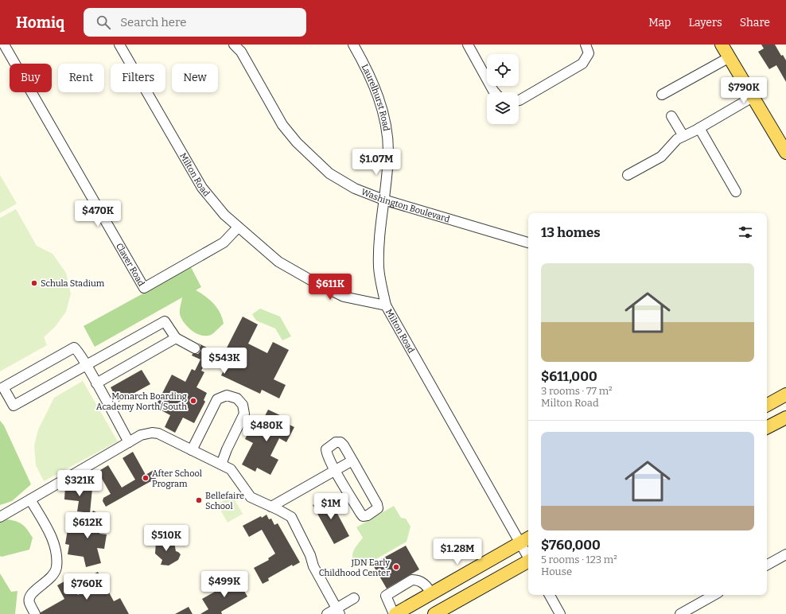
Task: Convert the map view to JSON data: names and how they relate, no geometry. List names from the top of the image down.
{
  "streets": {
    "street": [
      "Laurelhurst Road",
      "Milton Road",
      "Washington Boulevard",
      "Claver Road"
    ]
  },
  "crossings": [
    ["Laurelhurst Road", "Milton Road"],
    ["Laurelhurst Road", "Washington Boulevard"],
    ["Milton Road", "Claver Road"]
  ],
  "places": [
    "Schula Stadium",
    "Monarch Boarding Academy North/South",
    "After School Program",
    "Bellefaire School",
    "JDN Early Childhood Center"
  ],
  "page": {
    "header": "Homiq",
    "search": "Search here",
    "nav": ["Map", "Layers", "Share"],
    "chip": [
      "Buy",
      "Rent",
      "Filters",
      "New"
    ],
    "price": [
      "$790K",
      "$1.07M",
      "$470K",
      "$611K",
      "$543K",
      "$480K",
      "$321K",
      "$1M",
      "$612K",
      "$510K",
      "$1.28M",
      "$499K",
      "$760K"
    ],
    "heading": "13 homes",
    "list": [
      {
        "name": "$611,000",
        "note": "3 rooms · 77 m² · Milton Road"
      },
      {
        "name": "$760,000",
        "note": "5 rooms · 123 m² · House"
      }
    ]
  }
}
